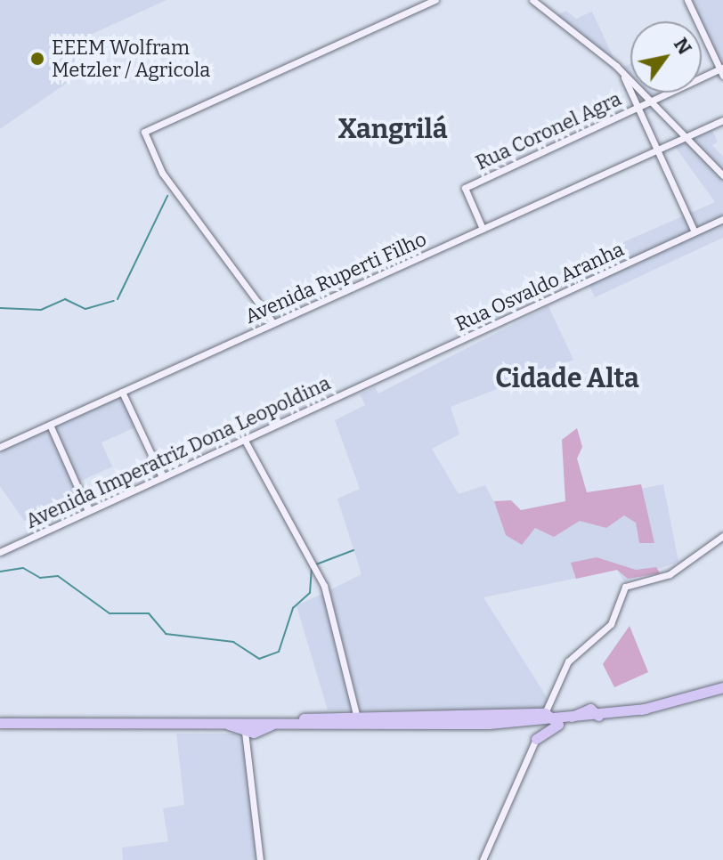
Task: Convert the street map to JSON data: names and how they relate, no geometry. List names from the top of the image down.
{
  "streets": {
    "main road": [
      "Rua Coronel Agra",
      "Avenida Ruperti Filho",
      "Rua Osvaldo Aranha",
      "Avenida Imperatriz Dona Leopoldina"
    ]
  },
  "crossings": [
    ["Rua Coronel Agra", "Avenida Ruperti Filho"],
    ["Rua Osvaldo Aranha", "Avenida Imperatriz Dona Leopoldina"]
  ],
  "districts": ["Xangrilá", "Cidade Alta"],
  "places": ["EEEM Wolfram Metzler / Agricola"],
  "north": "top right"
}
